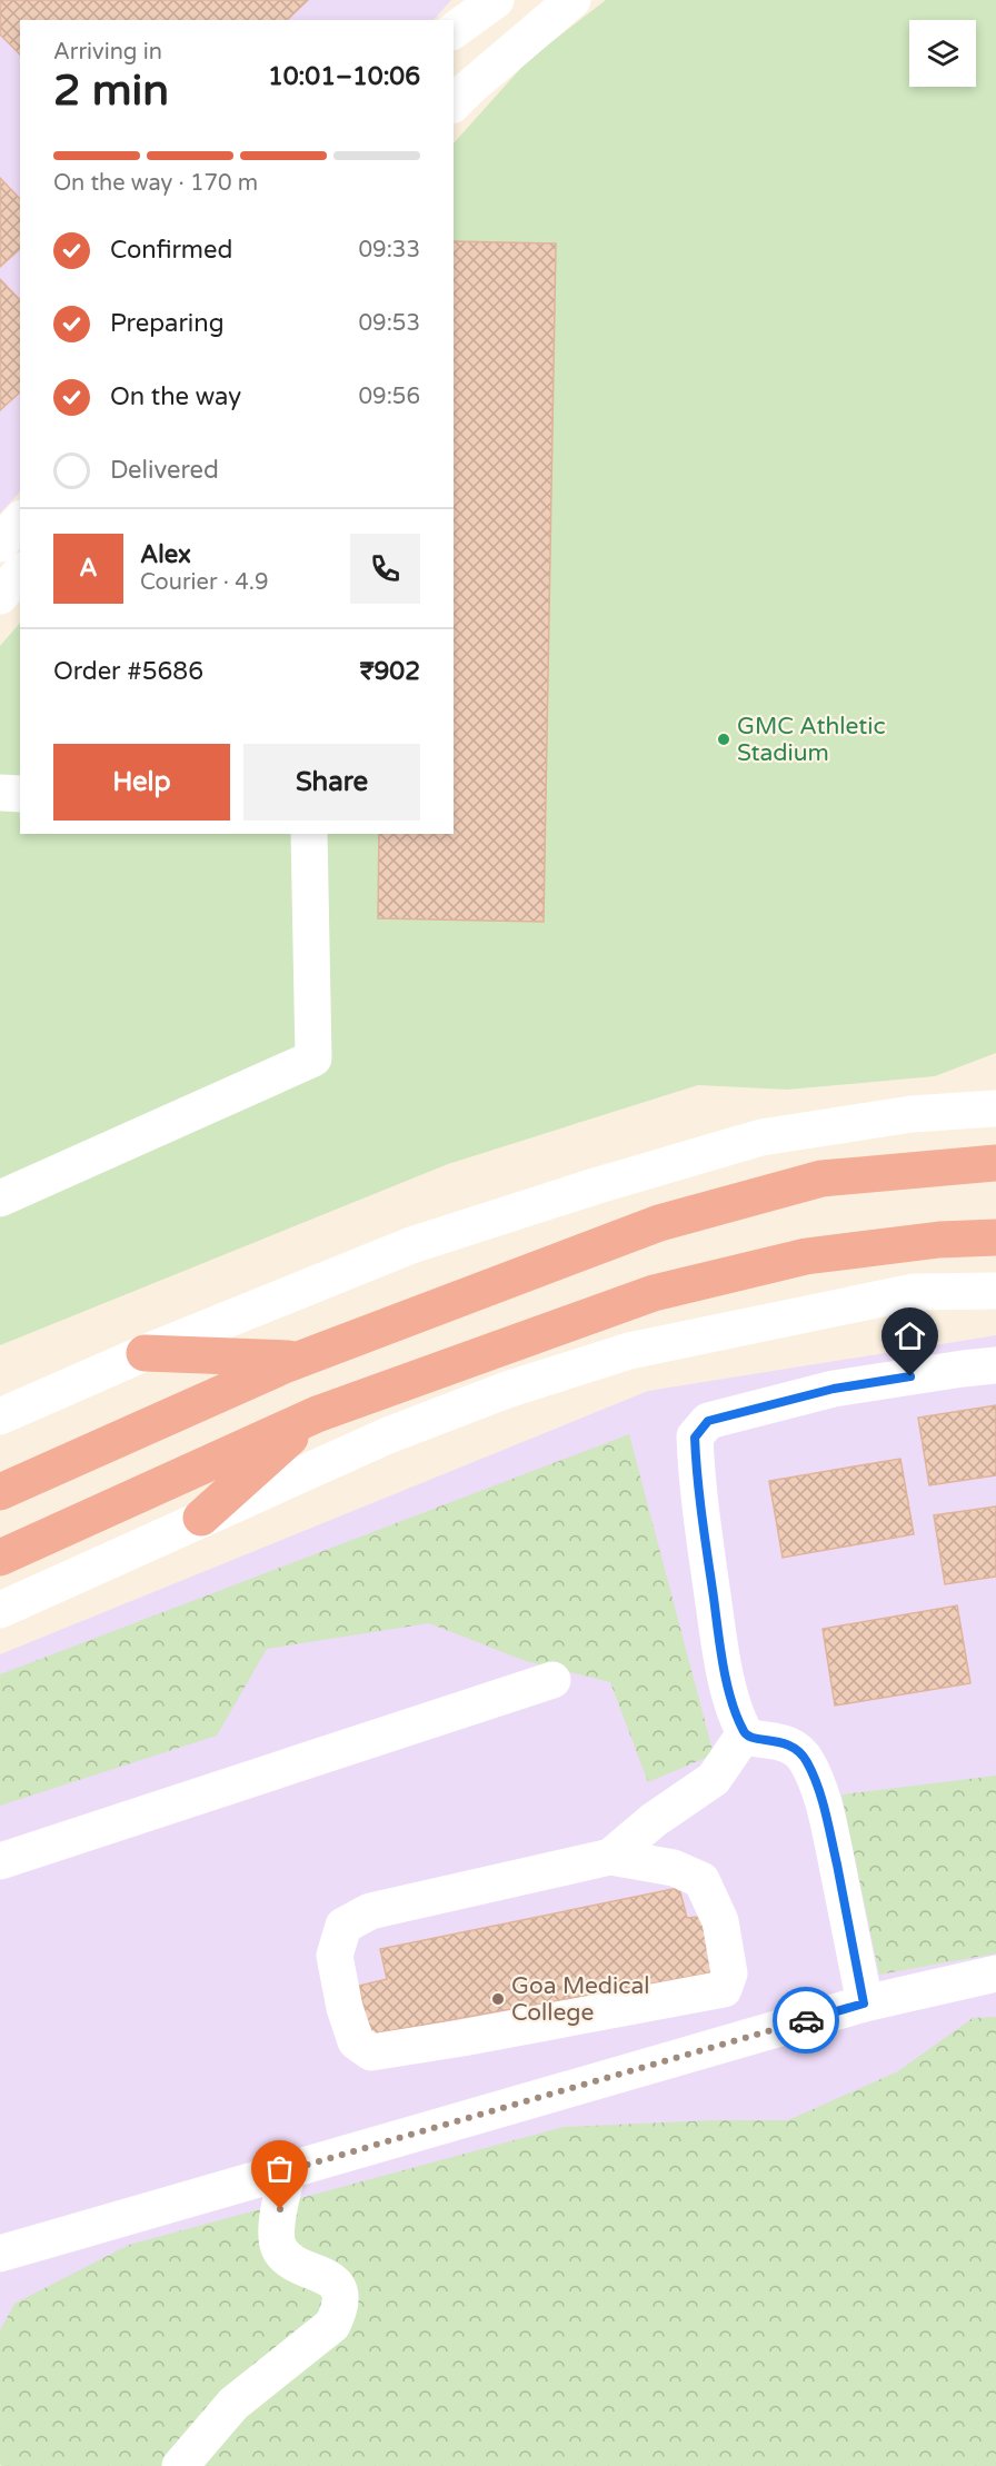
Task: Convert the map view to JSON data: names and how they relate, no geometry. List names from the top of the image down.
{
  "places": ["GMC Athletic Stadium", "Goa Medical College"],
  "page": {
    "heading": ["2 min", "Arriving in", "10:01–10:06"],
    "panel": [
      "Alex",
      "Courier · 4.9",
      "Order #5686",
      "₹902"
    ],
    "bar": "On the way · 170 m",
    "list": [
      ["Confirmed", "09:33"],
      ["Preparing", "09:53"],
      ["On the way", "09:56"],
      "Delivered"
    ],
    "round": "A",
    "buttons": ["Help", "Share"]
  }
}
